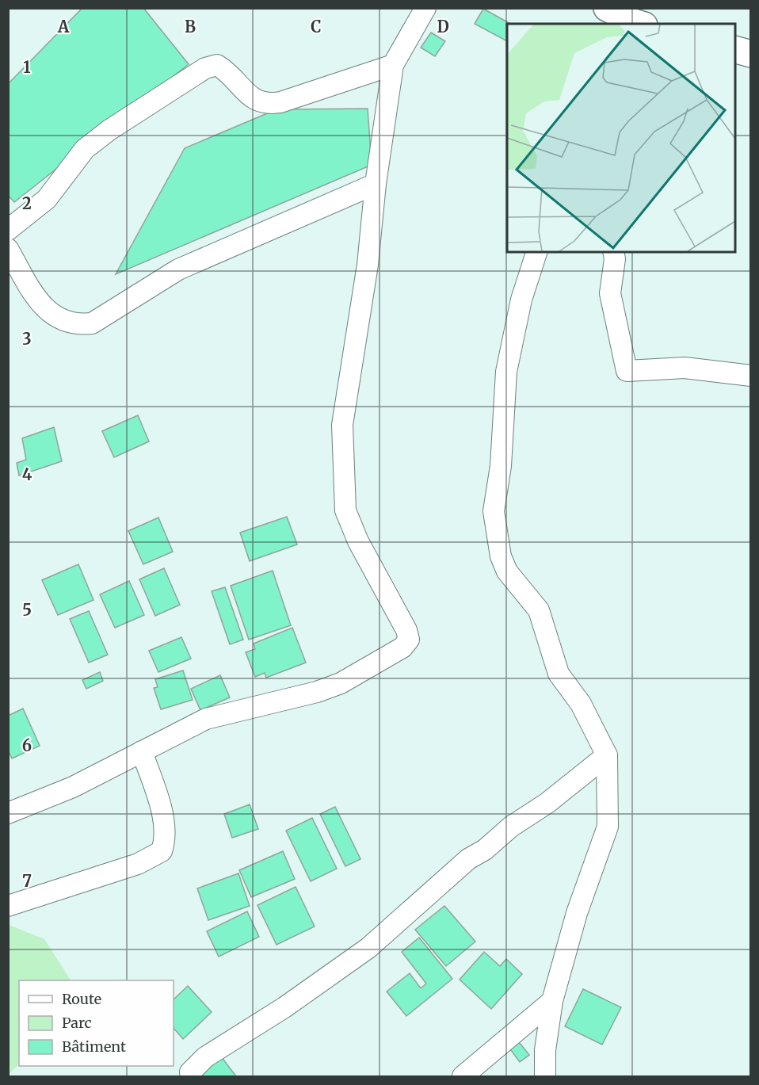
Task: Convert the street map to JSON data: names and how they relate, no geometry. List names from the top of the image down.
{
  "legend": ["Route", "Parc", "Bâtiment"],
  "grid": {
    "columns": [
      "A",
      "B",
      "C",
      "D"
    ],
    "rows": [
      "1",
      "2",
      "3",
      "4",
      "5",
      "6",
      "7"
    ]
  }
}
